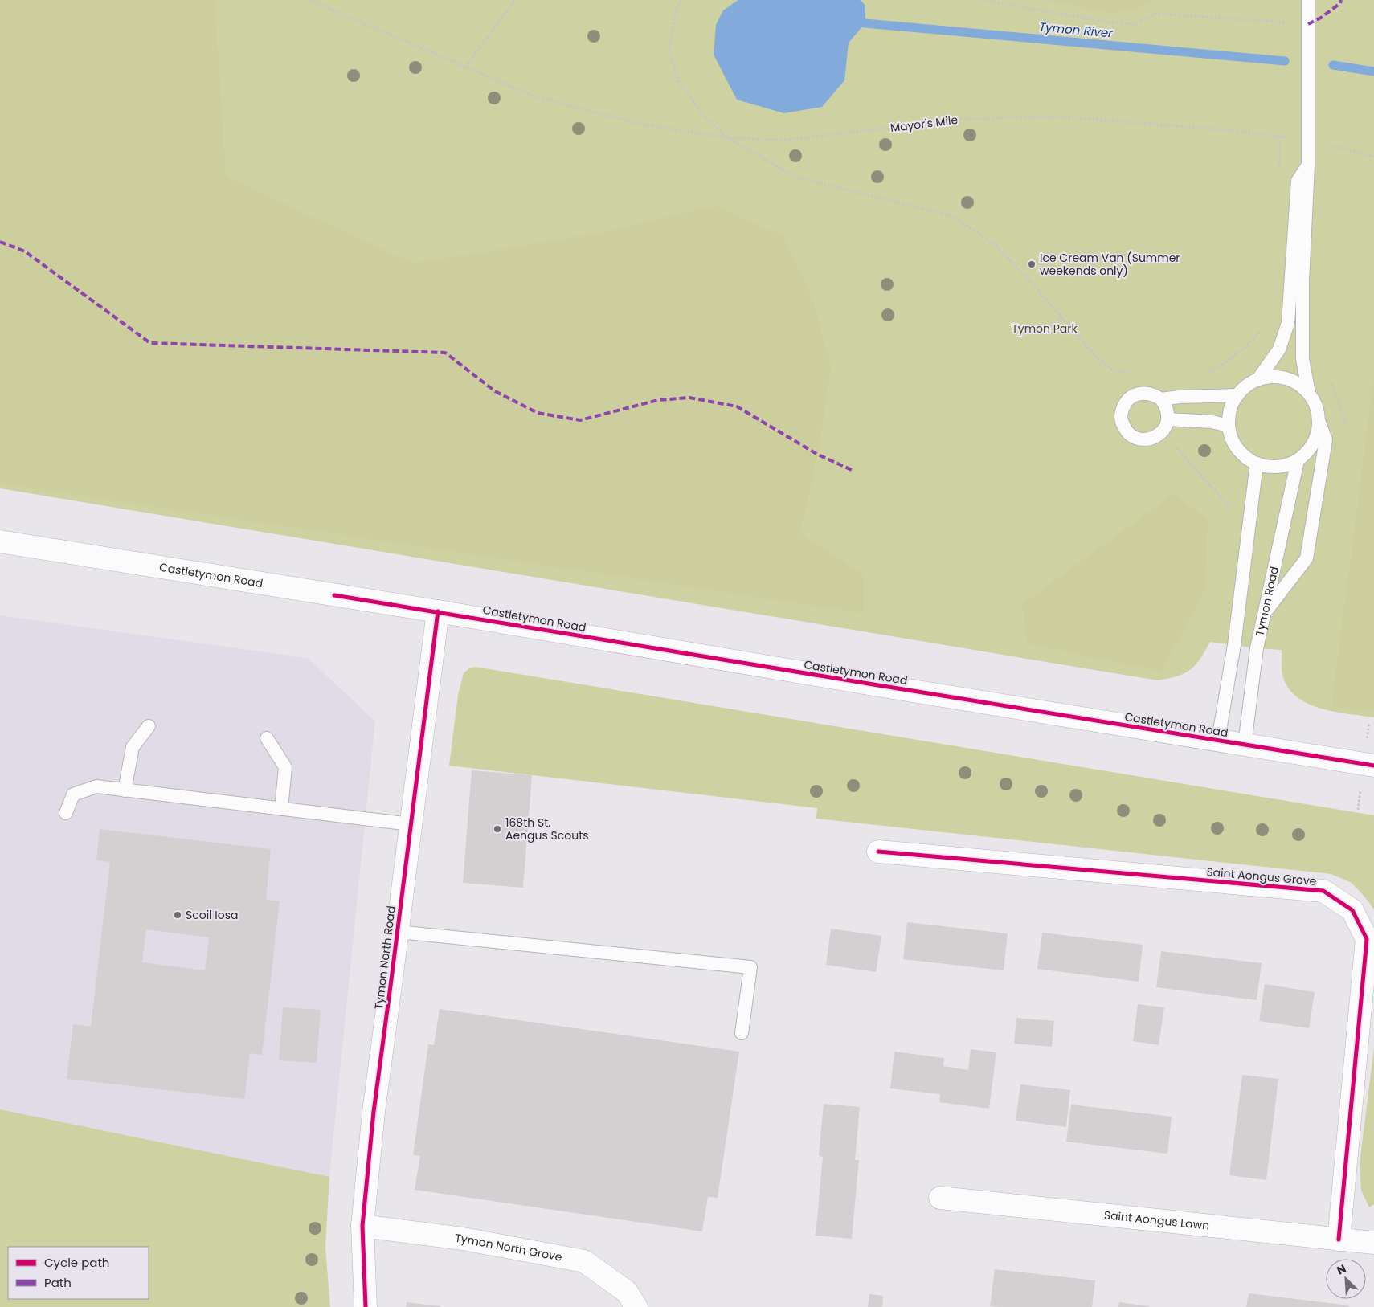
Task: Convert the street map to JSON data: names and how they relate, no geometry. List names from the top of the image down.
{
  "streets": {
    "street": [
      "Castletymon Road",
      "Saint Aongus Grove",
      "Tymon North Road",
      "Saint Aongus Lawn",
      "Tymon North Grove"
    ],
    "lane": ["Tymon Road"],
    "path": ["Mayor's Mile"]
  },
  "crossings": [
    ["Castletymon Road", "Tymon Road"],
    ["Castletymon Road", "Tymon North Road"],
    ["Saint Aongus Grove", "Saint Aongus Lawn"],
    ["Tymon North Road", "Tymon North Grove"]
  ],
  "water": ["Tymon River"],
  "parks": ["Tymon Park"],
  "places": ["Ice Cream Van (Summer weekends only)", "168th St. Aengus Scouts", "Scoil Iosa"],
  "legend": ["Cycle path", "Path"],
  "north": "top left"
}
